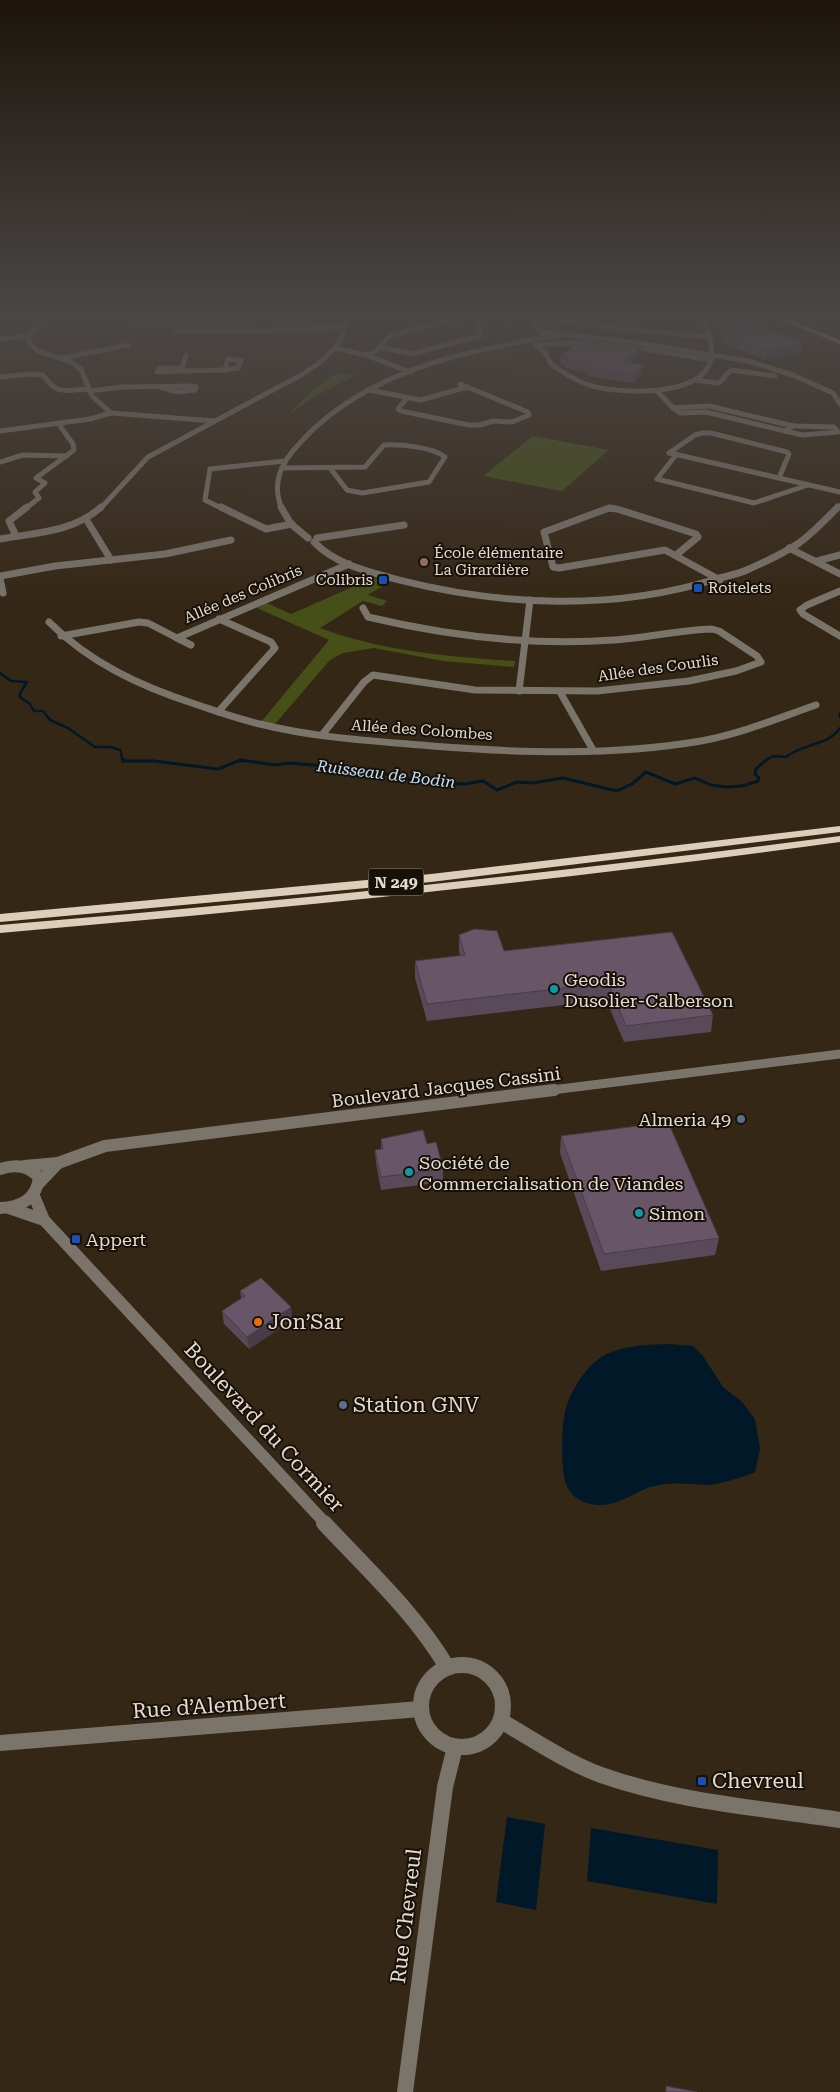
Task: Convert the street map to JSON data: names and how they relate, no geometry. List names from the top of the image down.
{
  "streets": {
    "highway": ["N 249"],
    "street": [
      "Allée des Colibris",
      "Allée des Courlis",
      "Allée des Colombes",
      "Boulevard Jacques Cassini",
      "Boulevard du Cormier",
      "Rue d’Alembert",
      "Rue Chevreul"
    ]
  },
  "crossings": [
    ["Allée des Colibris", "Allée des Colombes"],
    ["Allée des Courlis", "Allée des Colombes"],
    ["Boulevard du Cormier", "Rue d’Alembert"],
    ["Boulevard du Cormier", "Rue Chevreul"],
    ["Rue d’Alembert", "Rue Chevreul"]
  ],
  "water": ["Ruisseau de Bodin"],
  "places": {
    "other": [
      "École élémentaire La Girardière",
      "Geodis Dusolier-Calberson",
      "Almeria 49",
      "Société de Commercialisation de Viandes",
      "Simon",
      "Jon’Sar",
      "Station GNV"
    ],
    "transit": [
      "Colibris",
      "Roitelets",
      "Appert",
      "Chevreul"
    ]
  }
}
